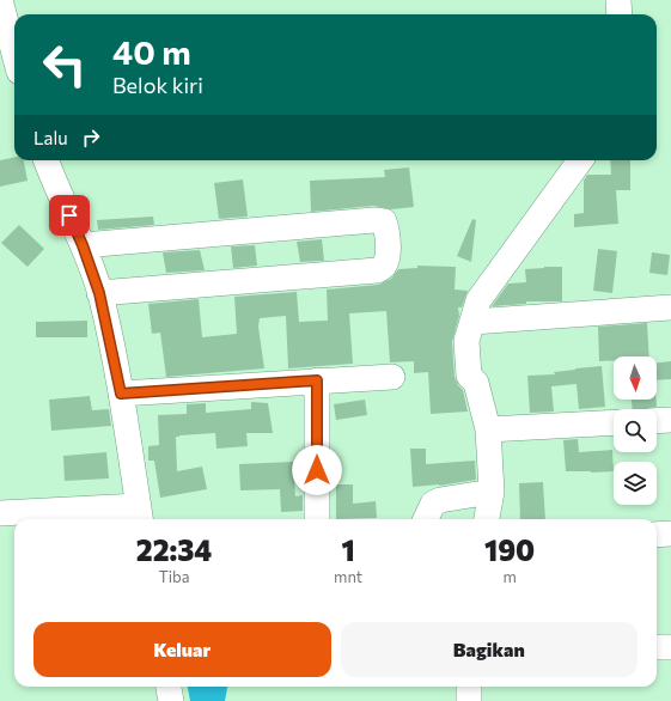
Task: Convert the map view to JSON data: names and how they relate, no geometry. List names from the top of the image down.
{
  "north": "bottom",
  "page": {
    "turn": ["40 m", "Belok kiri"],
    "then": "Lalu",
    "eta": [
      "22:34",
      "Tiba",
      "1",
      "mnt",
      "190",
      "m"
    ],
    "buttons": ["Keluar", "Bagikan"]
  }
}
